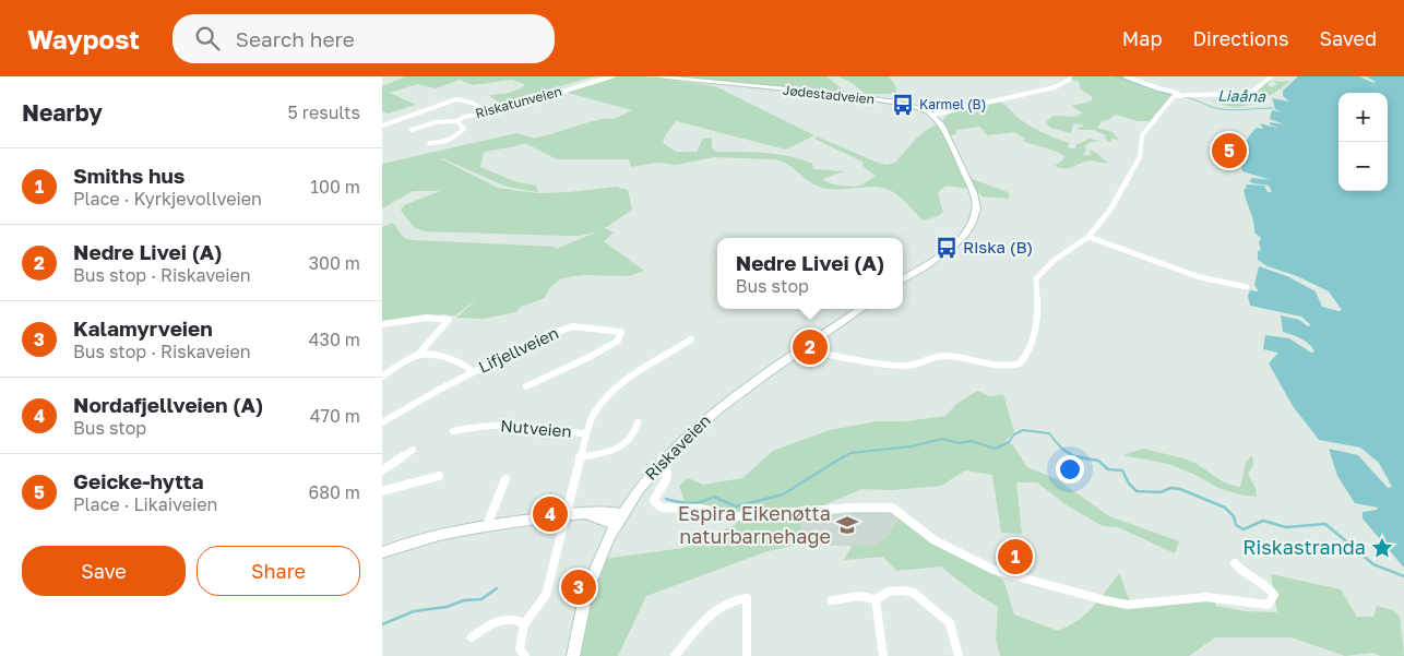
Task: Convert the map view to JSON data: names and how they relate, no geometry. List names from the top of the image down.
{
  "streets": {
    "main road": ["Jødestadveien", "Riskaveien"],
    "street": ["Riskatunveien", "Lifjellveien", "Nutveien"]
  },
  "water": ["Liaåna"],
  "places": {
    "bus stop": ["Karmel (B)", "Riska (B)"],
    "school or university": ["Espira Eikenøtta naturbarnehage"],
    "place": ["Riskastranda"]
  },
  "page": {
    "header": "Waypost",
    "search": "Search here",
    "nav": ["Map", "Directions", "Saved"],
    "heading": ["Nearby", "5 results"],
    "map_buttons": ["+", "−"],
    "pins": [
      "5",
      "2",
      "4",
      "1",
      "3"
    ],
    "list": [
      {
        "mark": "1",
        "name": "Smiths hus",
        "note": "Place · Kyrkjevollveien",
        "value": "100 m"
      },
      {
        "mark": "2",
        "name": "Nedre Livei (A)",
        "note": "Bus stop · Riskaveien",
        "value": "300 m"
      },
      {
        "mark": "3",
        "name": "Kalamyrveien",
        "note": "Bus stop · Riskaveien",
        "value": "430 m"
      },
      {
        "mark": "4",
        "name": "Nordafjellveien (A)",
        "note": "Bus stop",
        "value": "470 m"
      },
      {
        "mark": "5",
        "name": "Geicke-hytta",
        "note": "Place · Likaiveien",
        "value": "680 m"
      }
    ],
    "popup": ["Nedre Livei (A)", "Bus stop"],
    "buttons": ["Save", "Share"]
  }
}
